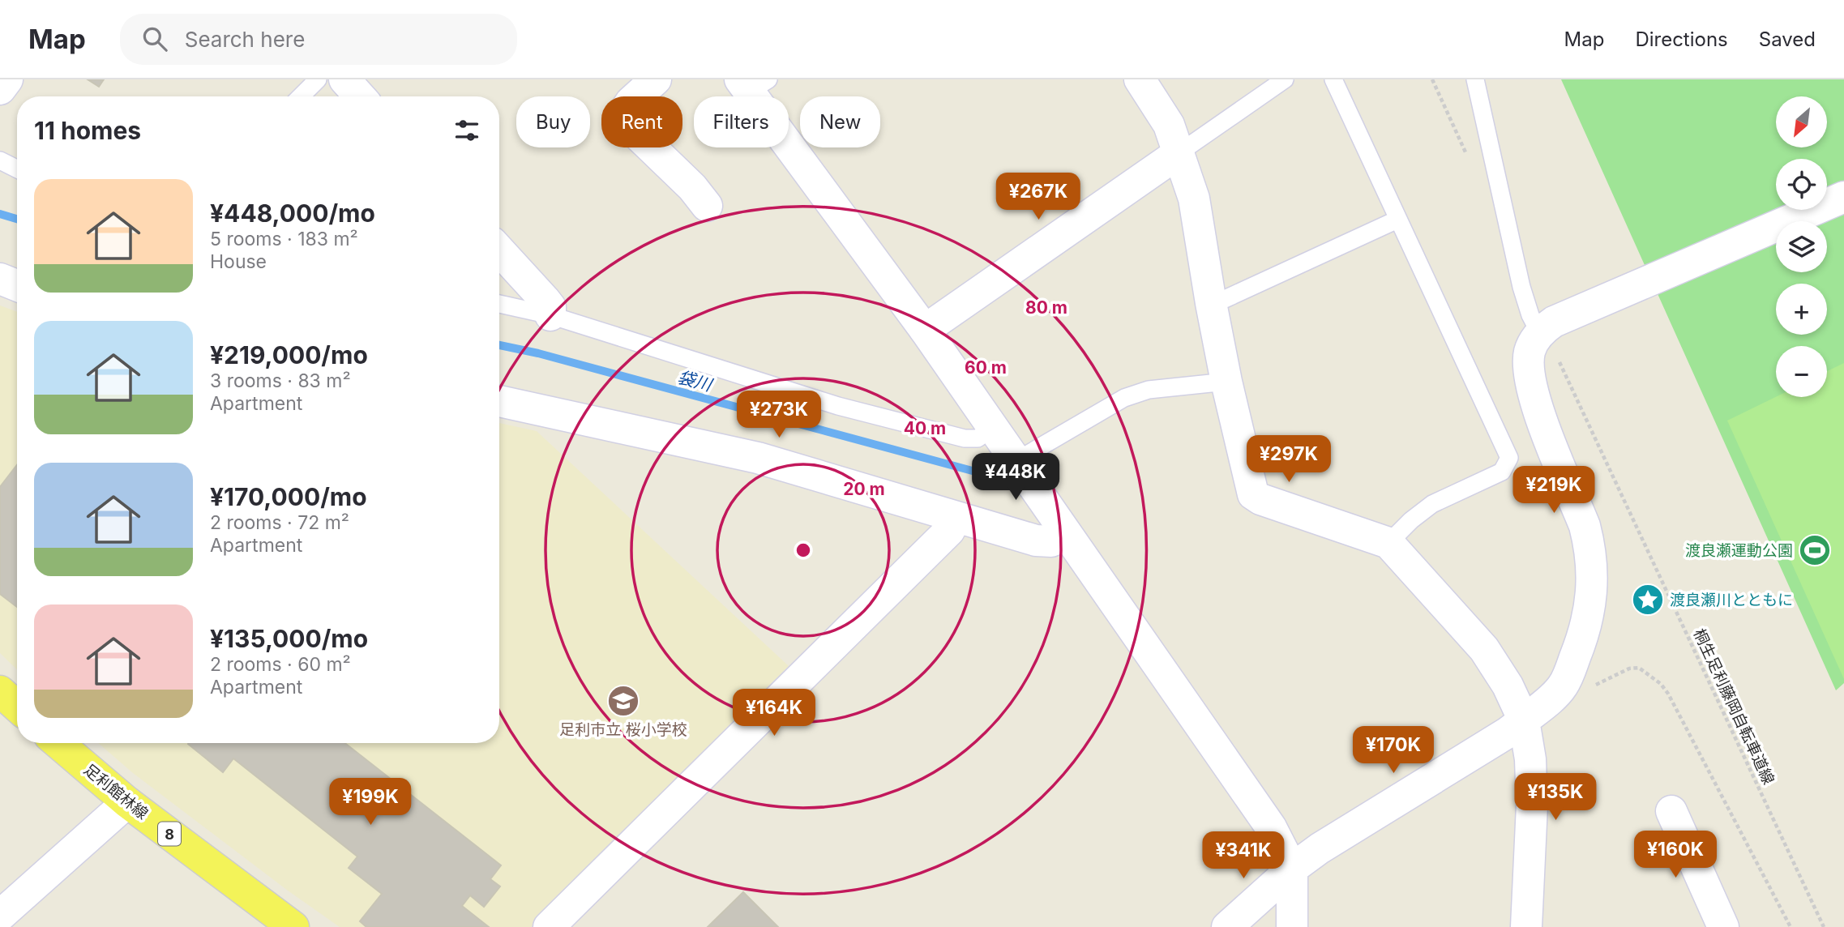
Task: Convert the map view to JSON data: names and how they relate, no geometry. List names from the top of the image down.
{
  "streets": {
    "main road": ["足利館林線", "8"],
    "path": ["桐生足利藤岡自転車道線"]
  },
  "water": ["袋川"],
  "places": {
    "sports": ["渡良瀬運動公園"],
    "place": ["渡良瀬川とともに"],
    "school or university": ["足利市立 桜小学校"]
  },
  "north": "bottom left",
  "page": {
    "header": "Map",
    "search": "Search here",
    "nav": ["Map", "Directions", "Saved"],
    "map_buttons": ["+", "−"],
    "chip": [
      "Buy",
      "Rent",
      "Filters",
      "New"
    ],
    "heading": "11 homes",
    "list": [
      {
        "name": "¥448,000/mo",
        "note": "5 rooms · 183 m² · House"
      },
      {
        "name": "¥219,000/mo",
        "note": "3 rooms · 83 m² · Apartment"
      },
      {
        "name": "¥170,000/mo",
        "note": "2 rooms · 72 m² · Apartment"
      },
      {
        "name": "¥135,000/mo",
        "note": "2 rooms · 60 m² · Apartment"
      }
    ],
    "price": [
      "¥267K",
      "¥273K",
      "¥297K",
      "¥448K",
      "¥219K",
      "¥164K",
      "¥170K",
      "¥135K",
      "¥199K",
      "¥160K",
      "¥341K"
    ]
  },
  "rings": [
    "80 m",
    "60 m",
    "40 m",
    "20 m"
  ]
}
